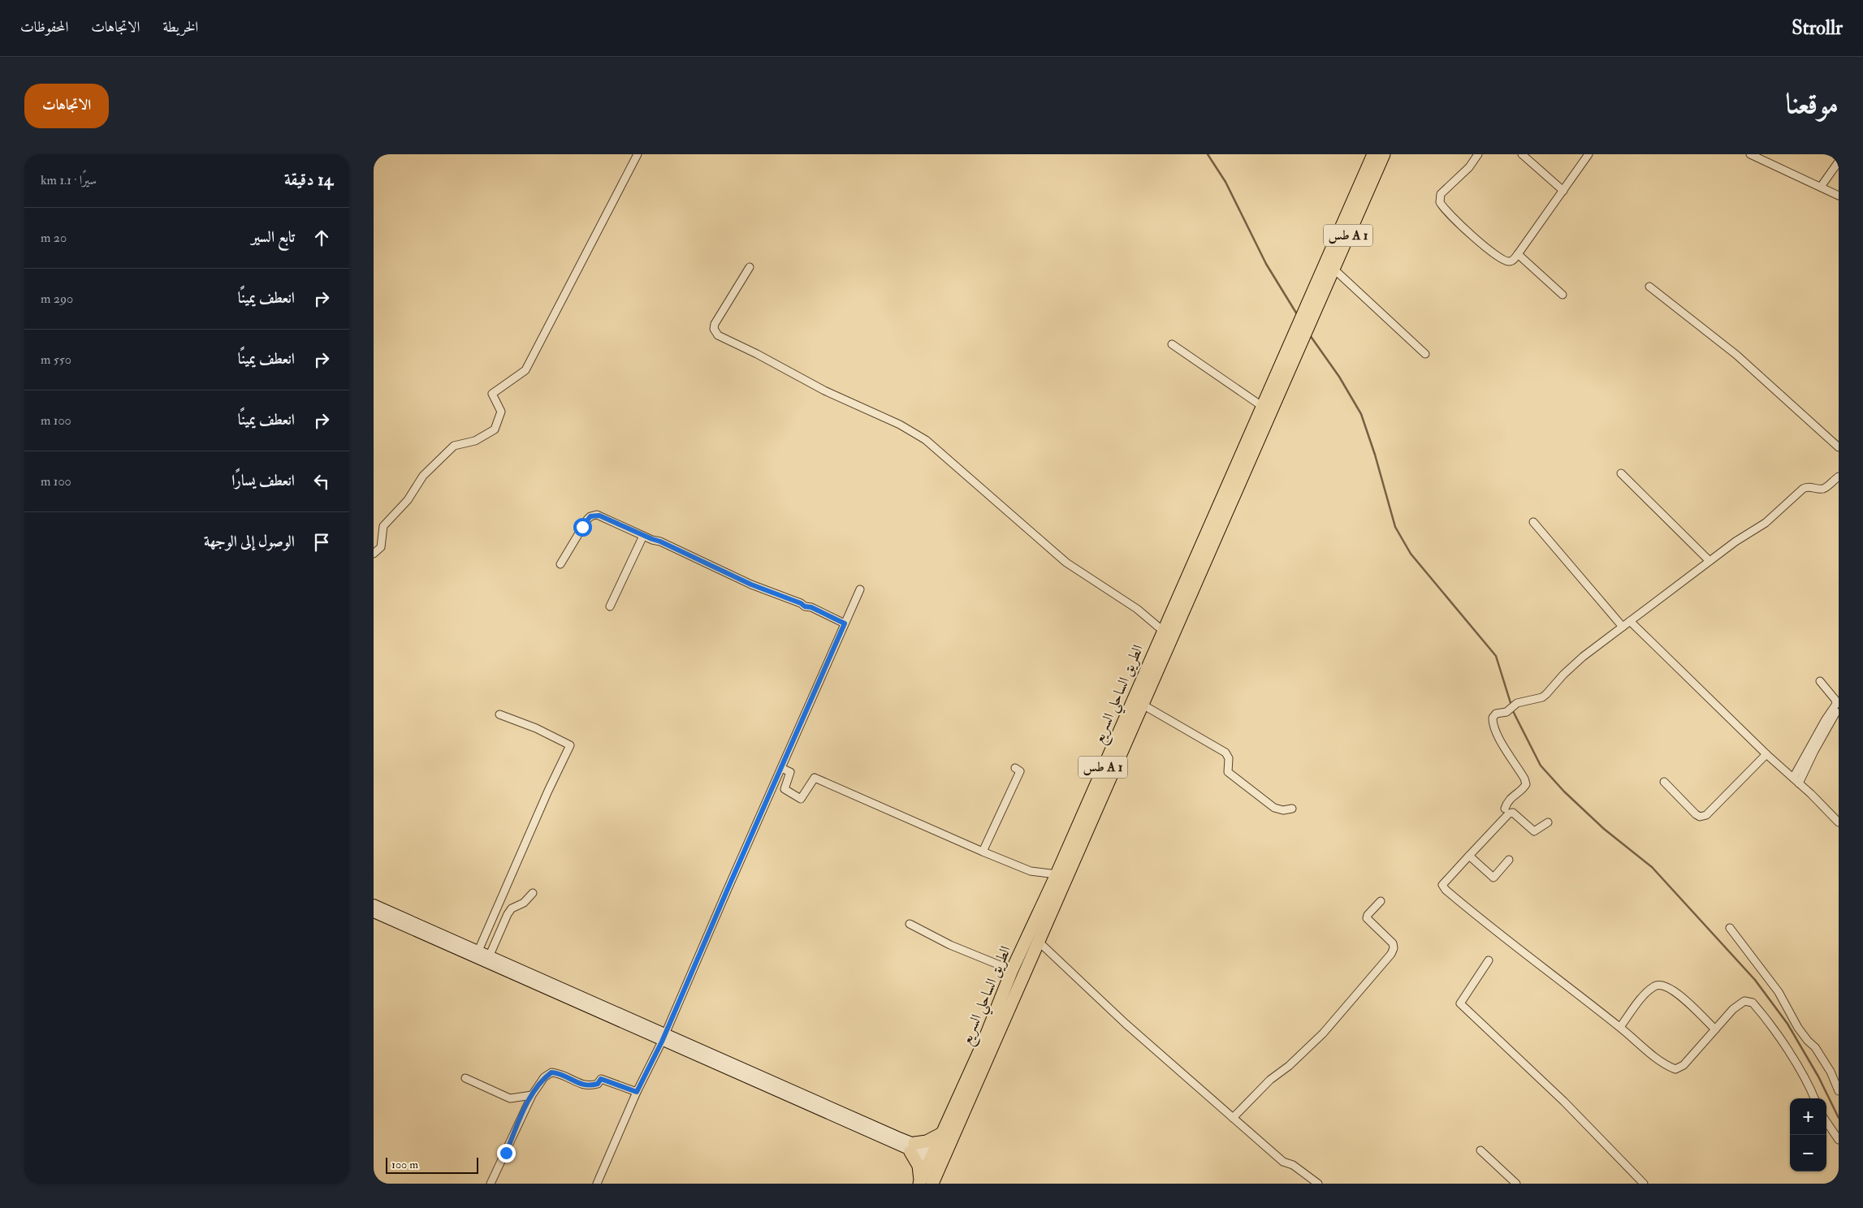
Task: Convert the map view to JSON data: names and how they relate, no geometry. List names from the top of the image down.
{
  "streets": {
    "highway": ["طس A 1", "الطريق الساحلي السريع"]
  },
  "scale_bar": "100 m",
  "page": {
    "header": "Strollr",
    "nav": ["الخريطة", "الاتجاهات", "المحفوظات"],
    "title": "موقعنا",
    "buttons": "الاتجاهات",
    "heading": ["14 دقيقة", "سيرًا · 1.1 km"],
    "list": [
      ["تابع السير", "20 m"],
      ["انعطف يمينًا", "290 m"],
      ["انعطف يمينًا", "550 m"],
      ["انعطف يمينًا", "100 m"],
      ["انعطف يسارًا", "100 m"],
      "الوصول إلى الوجهة"
    ],
    "map_buttons": ["+", "−"],
    "scale": "100 m"
  }
}
